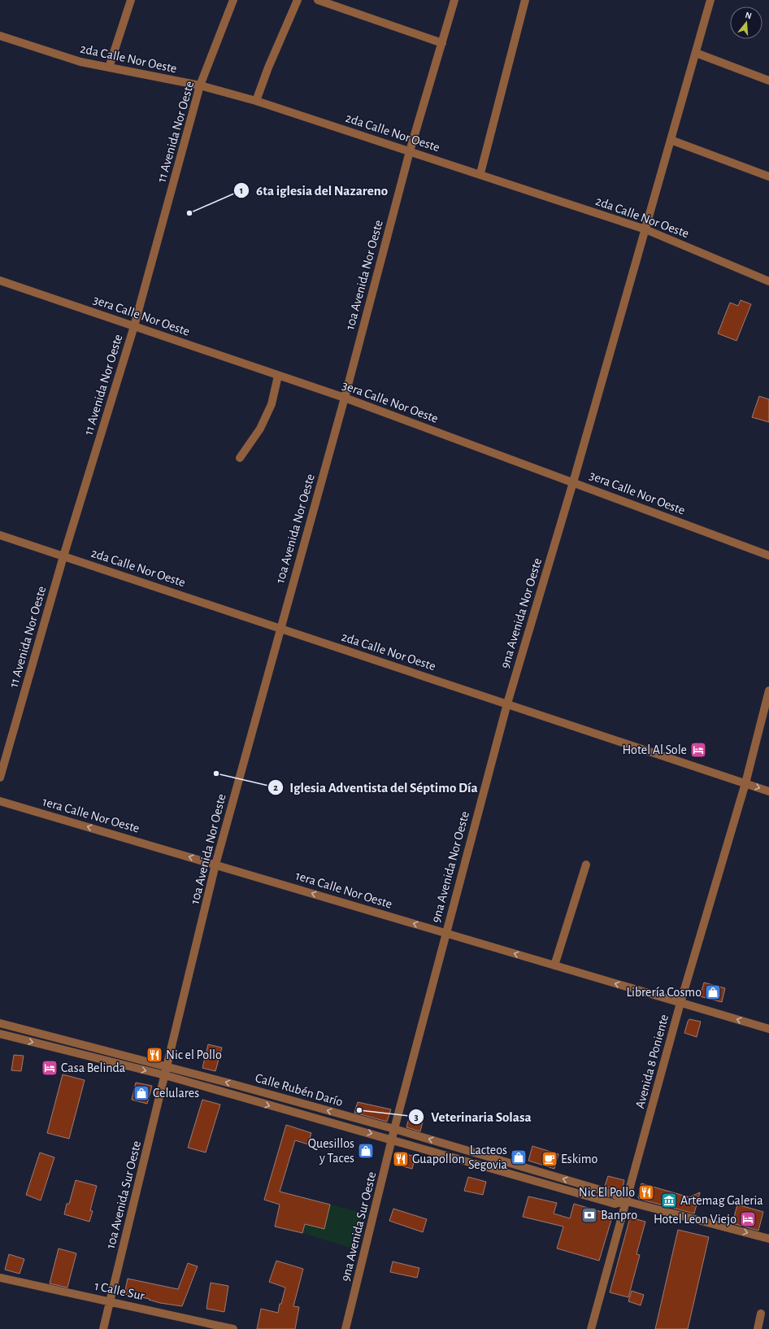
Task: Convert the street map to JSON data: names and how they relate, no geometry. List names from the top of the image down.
{
  "streets": {
    "street": [
      "2da Calle Nor Oeste",
      "11 Avenida Nor Oeste",
      "10a Avenida Nor Oeste",
      "3era Calle Nor Oeste",
      "9na Avenida Nor Oeste",
      "1era Calle Nor Oeste",
      "Avenida 8 Poniente",
      "Calle Rubén Darío",
      "10a Avenida Sur Oeste",
      "9na Avenida Sur Oeste",
      "1 Calle Sur"
    ]
  },
  "crossings": [
    ["2da Calle Nor Oeste", "11 Avenida Nor Oeste"],
    ["2da Calle Nor Oeste", "10a Avenida Nor Oeste"],
    ["2da Calle Nor Oeste", "9na Avenida Nor Oeste"],
    ["2da Calle Nor Oeste", "Avenida 8 Poniente"],
    ["11 Avenida Nor Oeste", "3era Calle Nor Oeste"],
    ["10a Avenida Nor Oeste", "3era Calle Nor Oeste"],
    ["10a Avenida Nor Oeste", "1era Calle Nor Oeste"],
    ["10a Avenida Nor Oeste", "Calle Rubén Darío"],
    ["10a Avenida Nor Oeste", "10a Avenida Sur Oeste"],
    ["3era Calle Nor Oeste", "9na Avenida Nor Oeste"],
    ["9na Avenida Nor Oeste", "1era Calle Nor Oeste"],
    ["9na Avenida Nor Oeste", "Calle Rubén Darío"],
    ["9na Avenida Nor Oeste", "9na Avenida Sur Oeste"],
    ["1era Calle Nor Oeste", "Avenida 8 Poniente"],
    ["Avenida 8 Poniente", "Calle Rubén Darío"],
    ["Calle Rubén Darío", "10a Avenida Sur Oeste"],
    ["Calle Rubén Darío", "9na Avenida Sur Oeste"],
    ["10a Avenida Sur Oeste", "1 Calle Sur"]
  ],
  "one_way": ["1era Calle Nor Oeste"],
  "places": {
    "other": ["6ta iglesia del Nazareno", "Iglesia Adventista del Séptimo Día", "Veterinaria Solasa"],
    "hotel": ["Hotel Al Sole", "Casa Belinda", "Hotel Leon Viejo"],
    "shop": [
      "Librería Cosmo",
      "Celulares",
      "Quesillos y Taces",
      "Lacteos Segovia"
    ],
    "restaurant": ["Nic el Pollo", "Guapollon", "Nic El Pollo"],
    "cafe": ["Eskimo"],
    "museum": ["Artemag Galeria"],
    "bank": ["Banpro"]
  },
  "north": "top"
}
